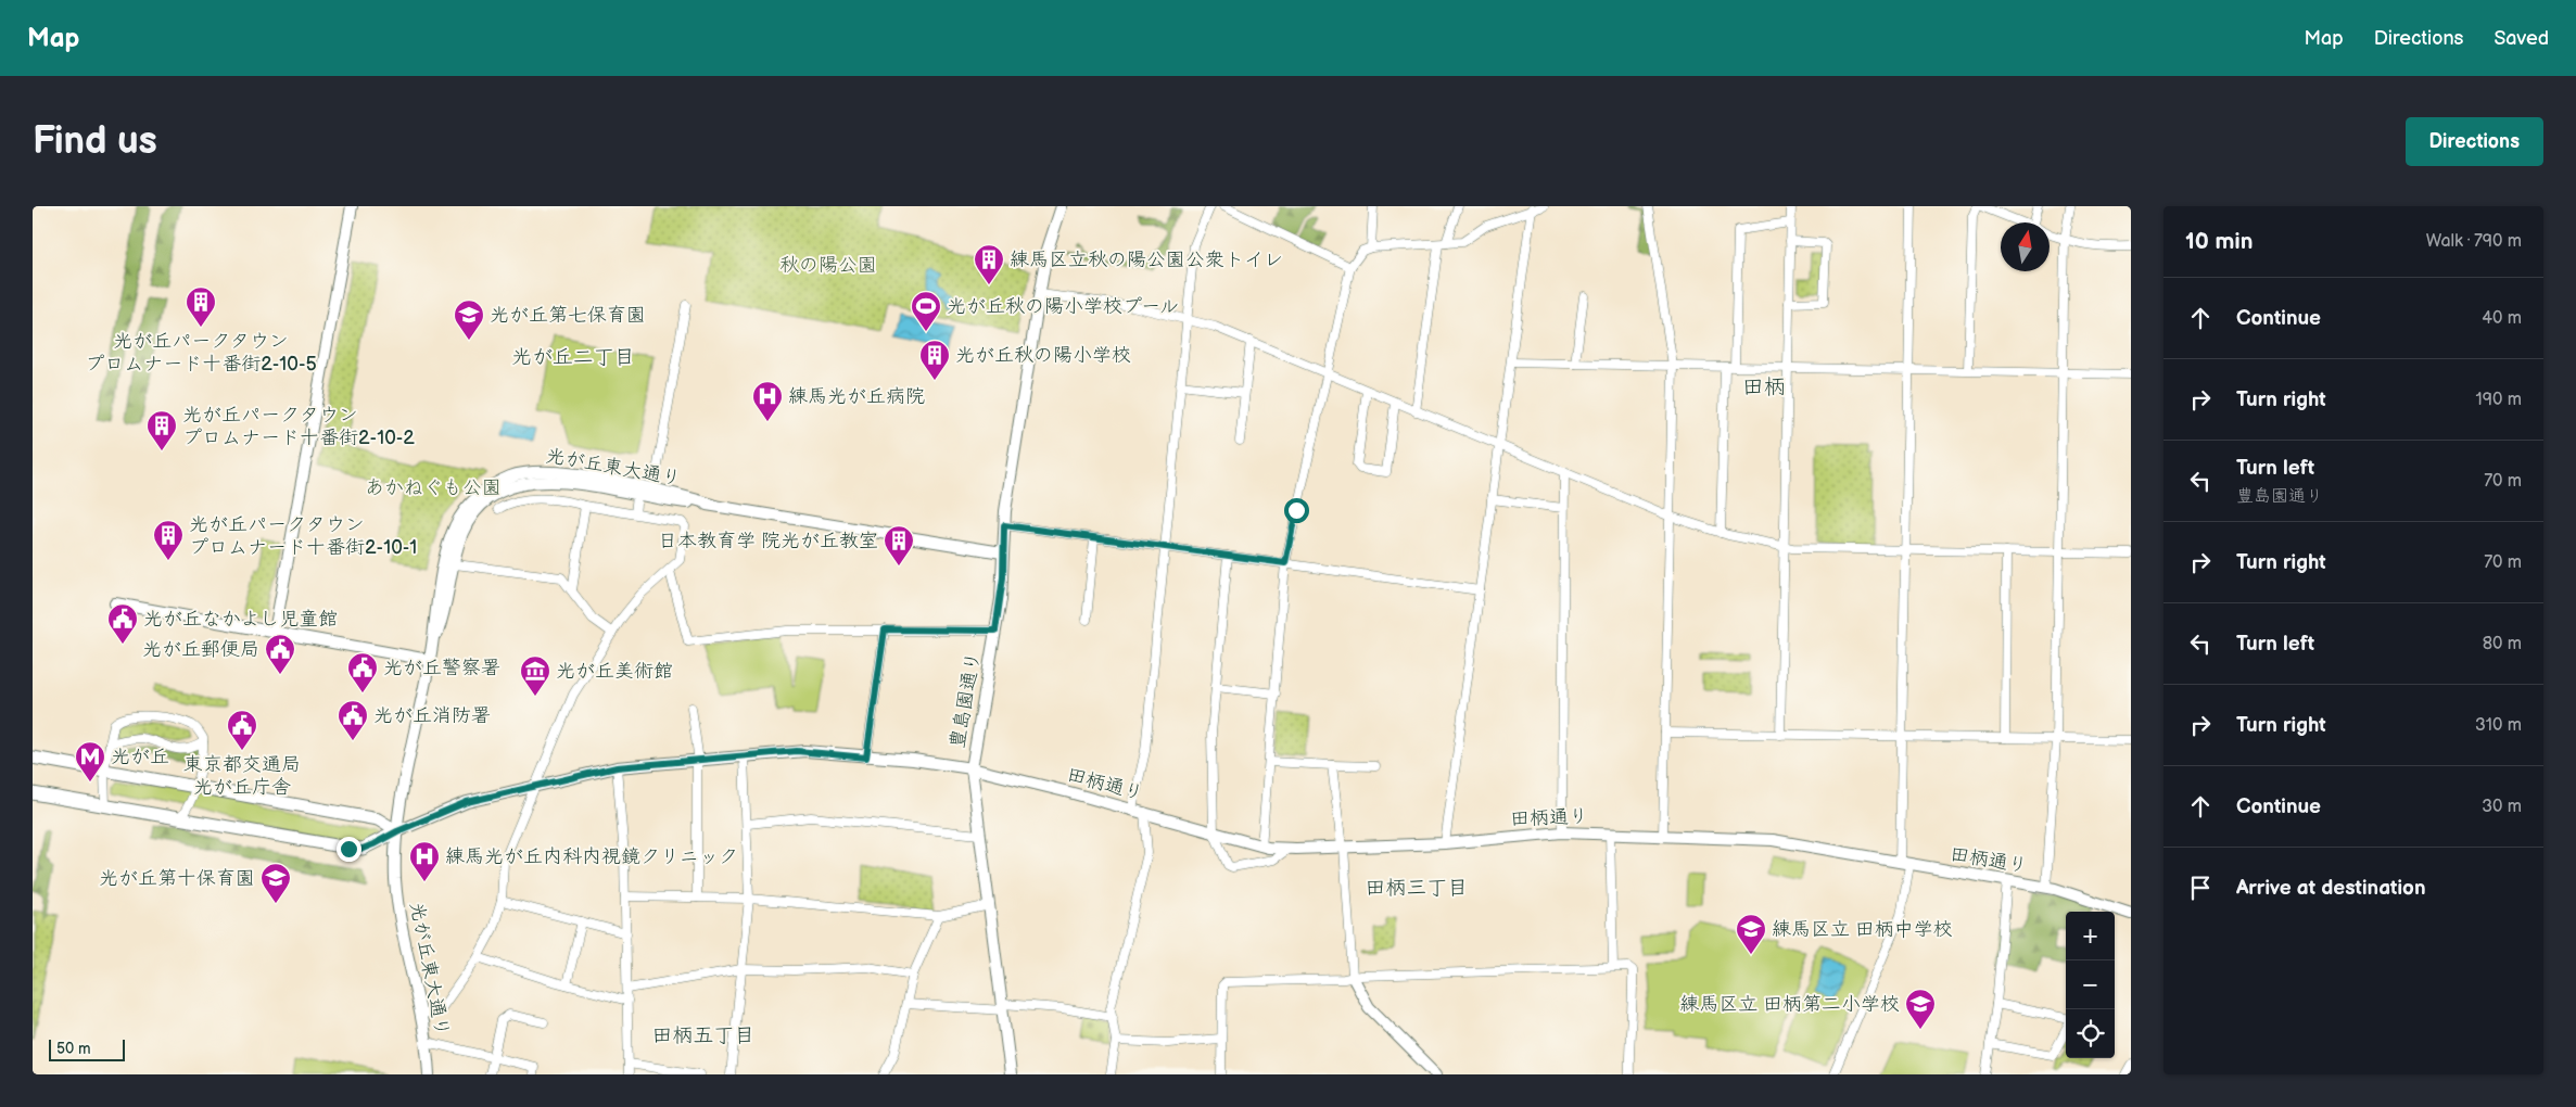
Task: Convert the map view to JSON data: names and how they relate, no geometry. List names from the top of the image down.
{
  "streets": {
    "street": ["光が丘東大通り", "豊島園通り", "田柄通り"]
  },
  "crossings": [
    ["光が丘東大通り", "豊島園通り"],
    ["光が丘東大通り", "田柄通り"],
    ["豊島園通り", "田柄通り"]
  ],
  "districts": [
    "光が丘二丁目",
    "田柄",
    "田柄三丁目",
    "田柄五丁目"
  ],
  "parks": ["秋の陽公園", "あかねぐも公園"],
  "places": {
    "building": [
      "練馬区立秋の陽公園公衆トイレ",
      "光が丘パークタウン プロムナード十番街2-10-5",
      "光が丘秋の陽小学校",
      "光が丘パークタウン プロムナード十番街2-10-2",
      "光が丘パークタウン プロムナード十番街2-10-1",
      "日本教育学 院光が丘教室"
    ],
    "sports": ["光が丘秋の陽小学校プール"],
    "school or university": [
      "光が丘第七保育園",
      "光が丘第十保育園",
      "練馬区立 田柄中学校",
      "練馬区立 田柄第二小学校"
    ],
    "hospital": ["練馬光が丘病院", "練馬光が丘内科内視鏡クリニック"],
    "public building": [
      "光が丘なかよし児童館",
      "光が丘郵便局",
      "光が丘警察署",
      "光が丘消防署",
      "東京都交通局 光が丘庁舎"
    ],
    "museum": ["光が丘美術館"],
    "metro station": ["光が丘"]
  },
  "scale_bar": "50 m",
  "north": "top",
  "page": {
    "header": "Map",
    "nav": ["Map", "Directions", "Saved"],
    "buttons": "Directions",
    "title": "Find us",
    "heading": ["10 min", "Walk · 790 m"],
    "list": [
      ["Continue", "40 m"],
      ["Turn right", "190 m"],
      ["Turn left", "豊島園通り", "70 m"],
      ["Turn right", "70 m"],
      ["Turn left", "80 m"],
      ["Turn right", "310 m"],
      ["Continue", "30 m"],
      "Arrive at destination"
    ],
    "map_buttons": ["+", "−"],
    "scale": "50 m"
  }
}
